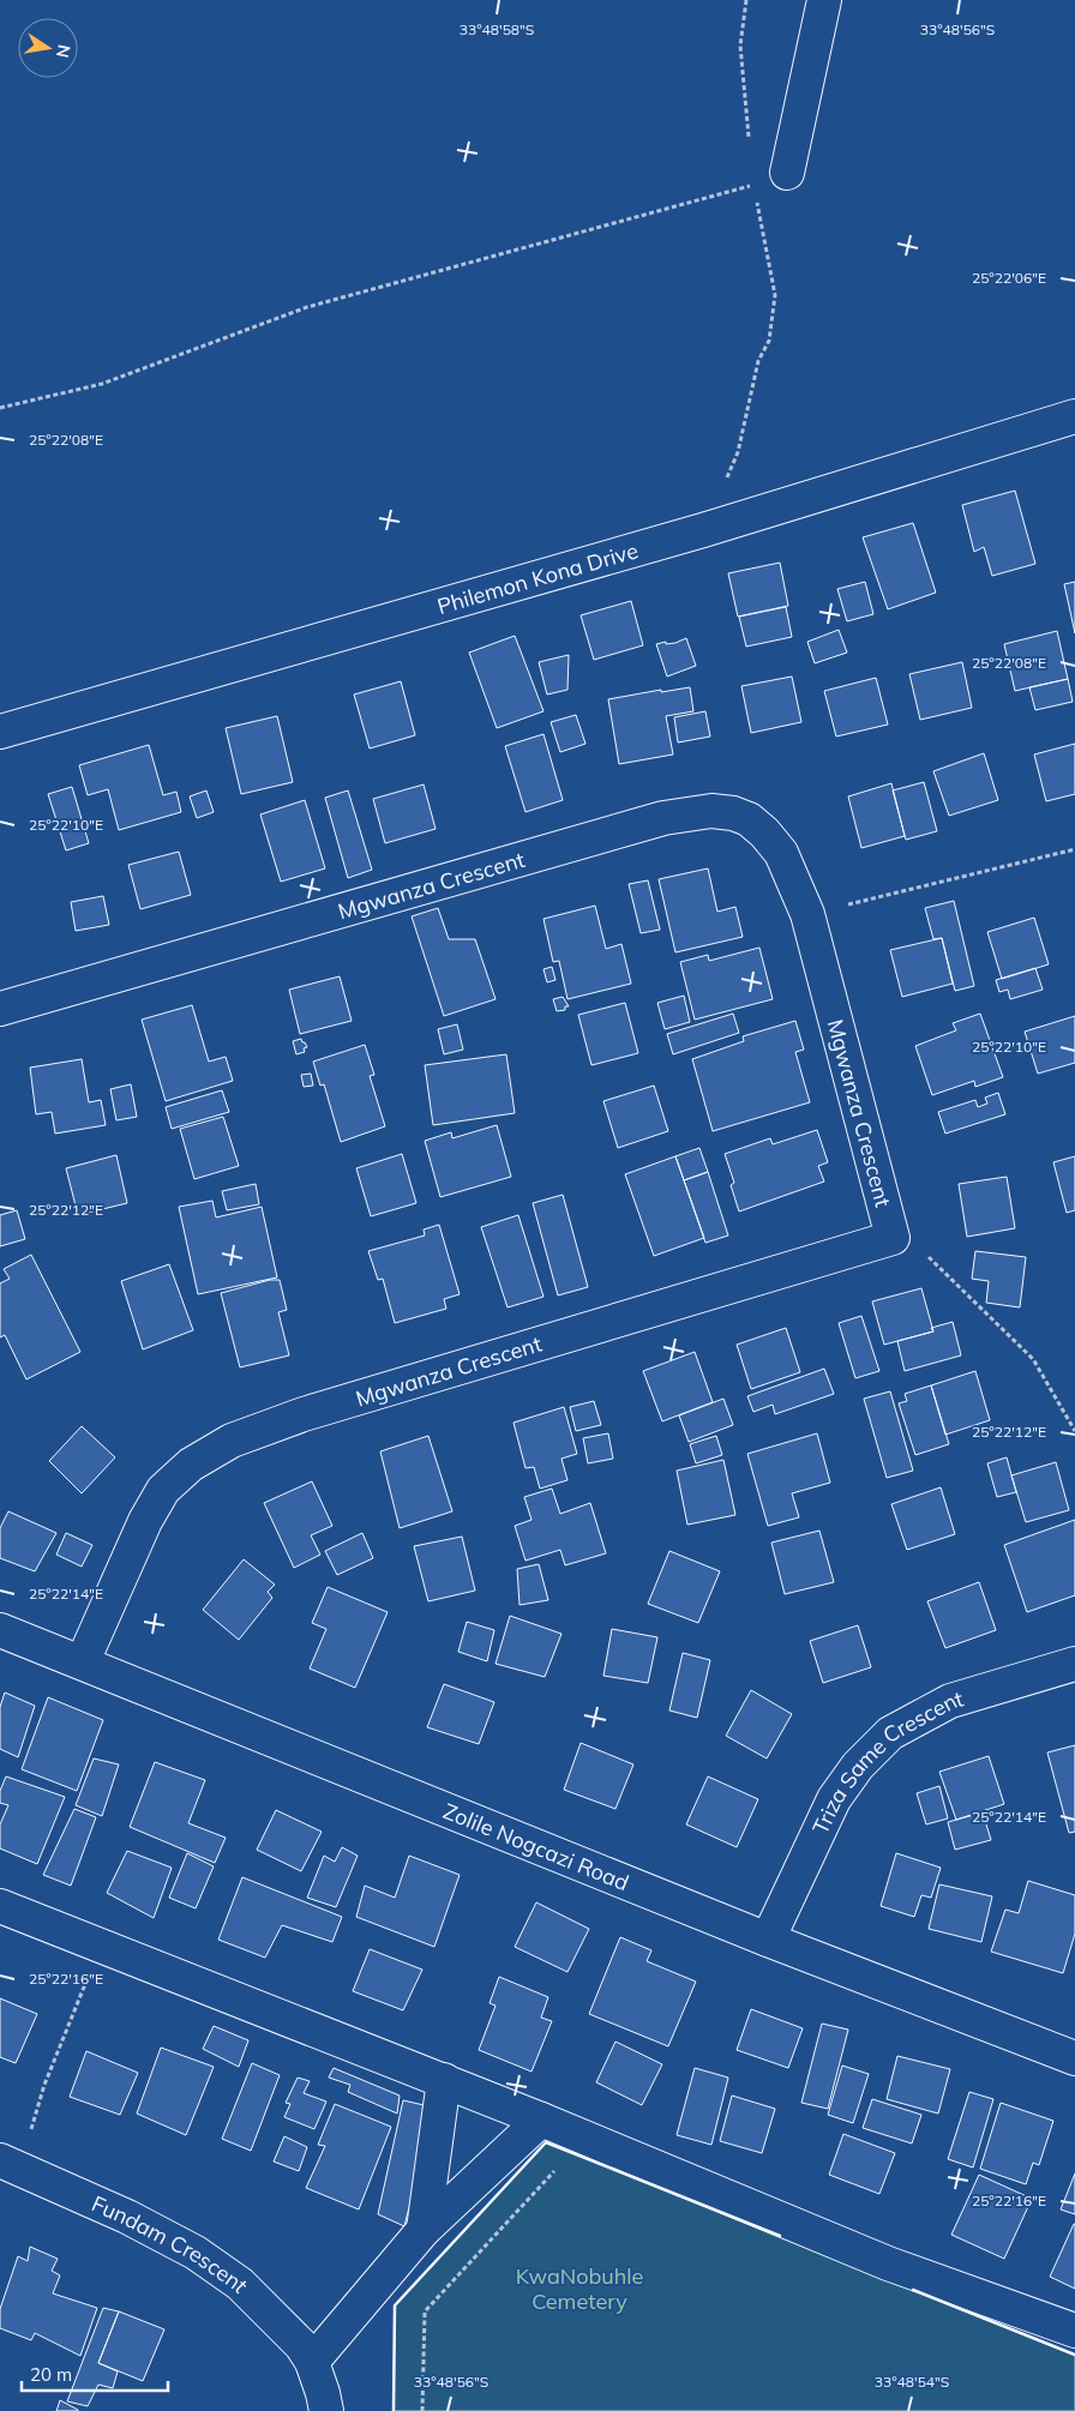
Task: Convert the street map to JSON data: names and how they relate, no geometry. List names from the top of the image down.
{
  "streets": {
    "street": [
      "Philemon Kona Drive",
      "Mgwanza Crescent",
      "Triza Same Crescent",
      "Zolile Nogcazi Road",
      "Fundam Crescent"
    ]
  },
  "crossings": [
    ["Mgwanza Crescent", "Zolile Nogcazi Road"],
    ["Triza Same Crescent", "Zolile Nogcazi Road"]
  ],
  "parks": ["KwaNobuhle Cemetery"],
  "scale_bar": "20 m",
  "north": "right",
  "coordinates": [
    "33°48'58\"S",
    "33°48'56\"S",
    "25°22'06\"E",
    "25°22'08\"E",
    "25°22'10\"E",
    "25°22'12\"E",
    "25°22'14\"E",
    "25°22'16\"E",
    "33°48'54\"S"
  ]
}
